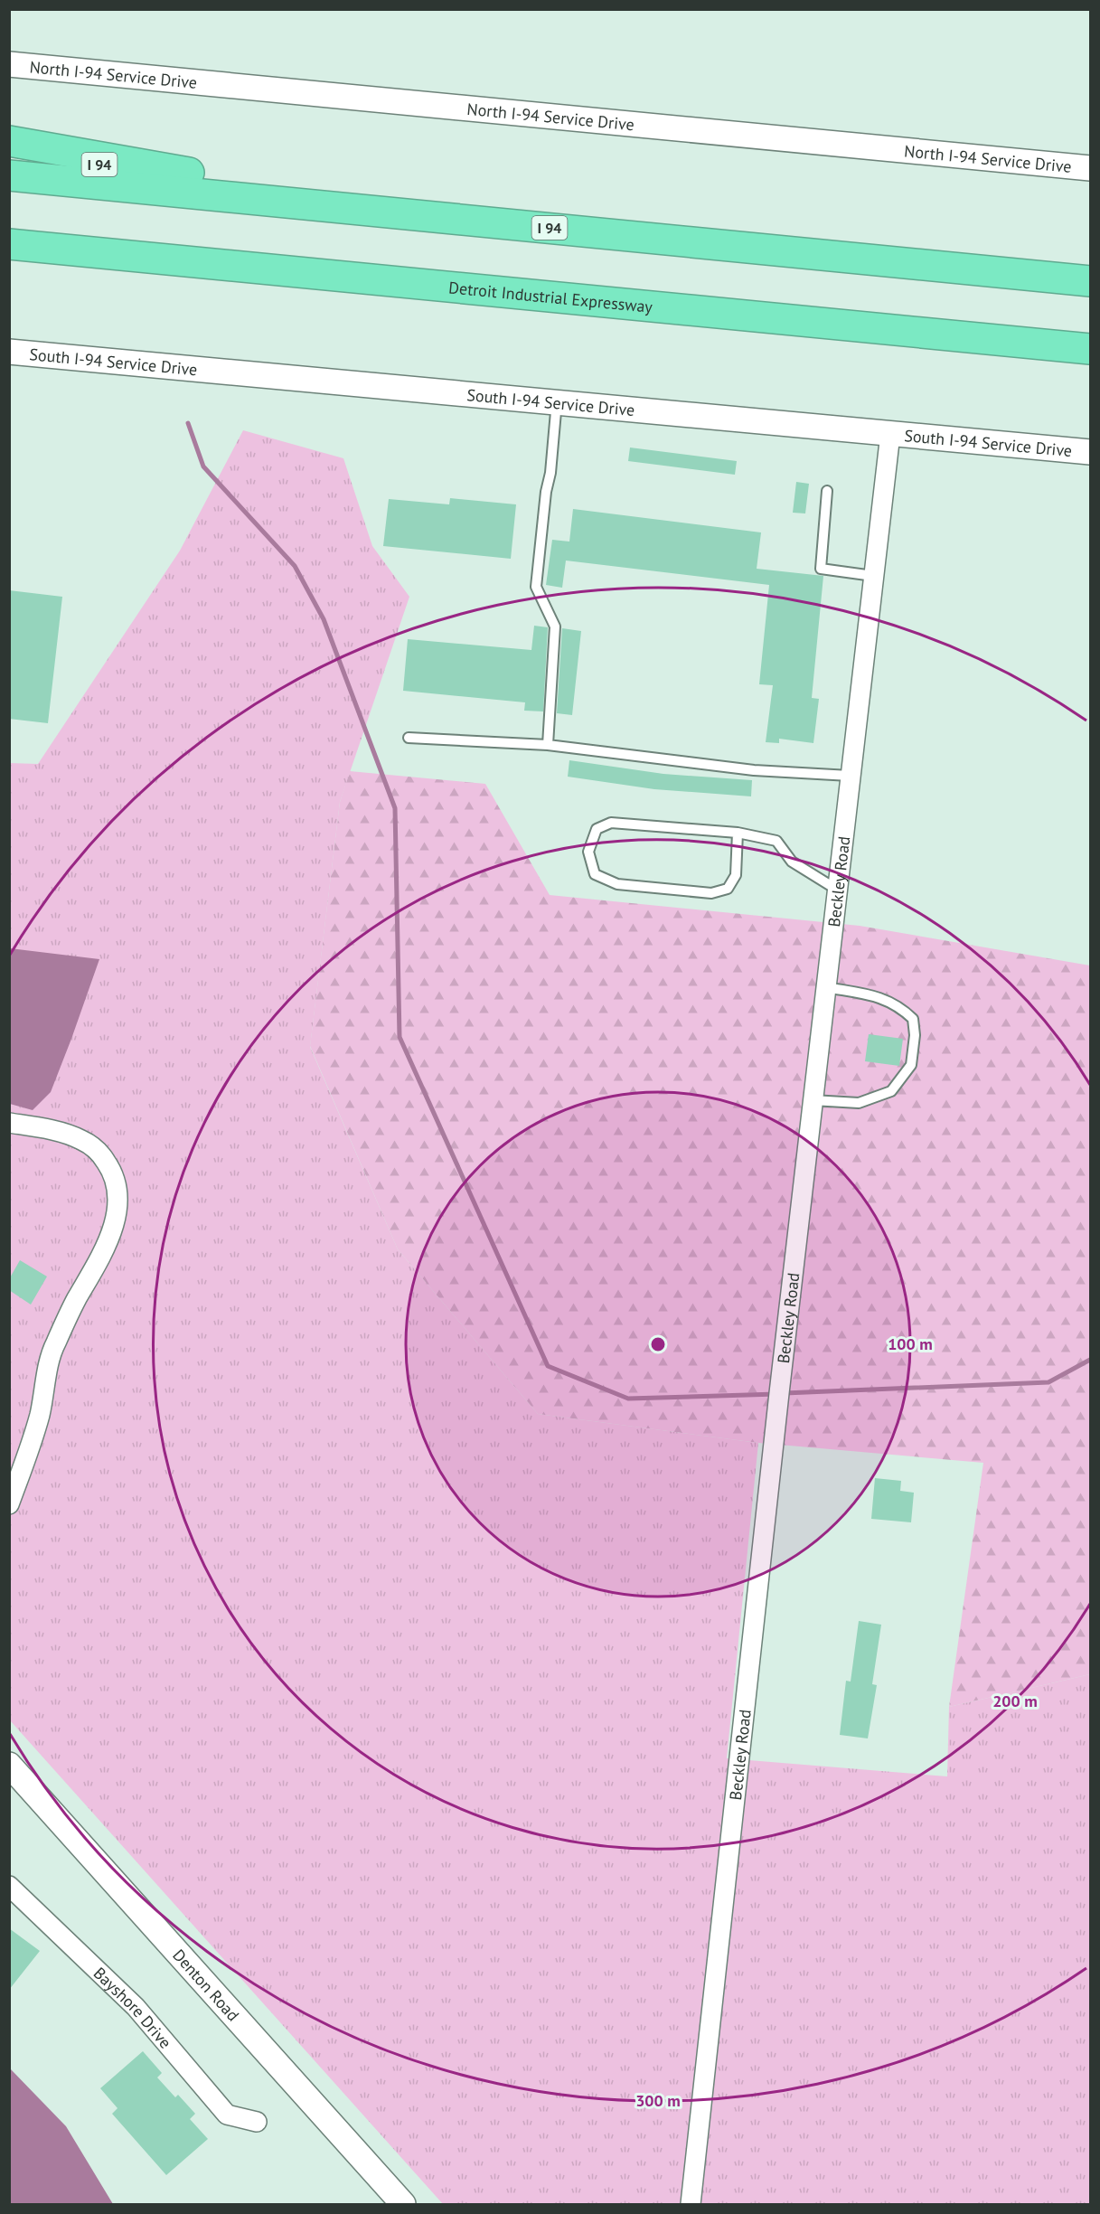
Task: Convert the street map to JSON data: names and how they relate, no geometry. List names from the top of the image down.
{
  "streets": {
    "highway": ["I 94", "Detroit Industrial Expressway"],
    "street": [
      "North I-94 Service Drive",
      "South I-94 Service Drive",
      "Beckley Road",
      "Denton Road",
      "Bayshore Drive"
    ]
  },
  "crossings": [
    ["South I-94 Service Drive", "Beckley Road"]
  ],
  "rings": ["100 m", "200 m", "300 m"]
}
